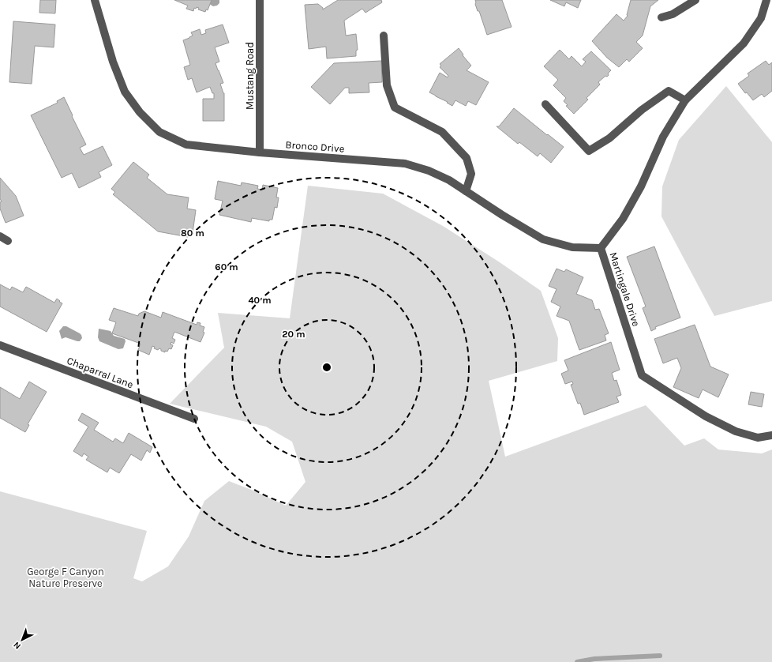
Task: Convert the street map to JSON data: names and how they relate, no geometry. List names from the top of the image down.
{
  "streets": {
    "street": [
      "Mustang Road",
      "Bronco Drive",
      "Martingale Drive",
      "Chaparral Lane"
    ]
  },
  "crossings": [
    ["Mustang Road", "Bronco Drive"],
    ["Bronco Drive", "Martingale Drive"]
  ],
  "parks": ["George F Canyon Nature Preserve"],
  "north": "bottom left",
  "rings": [
    "80 m",
    "60 m",
    "40 m",
    "20 m"
  ]
}
